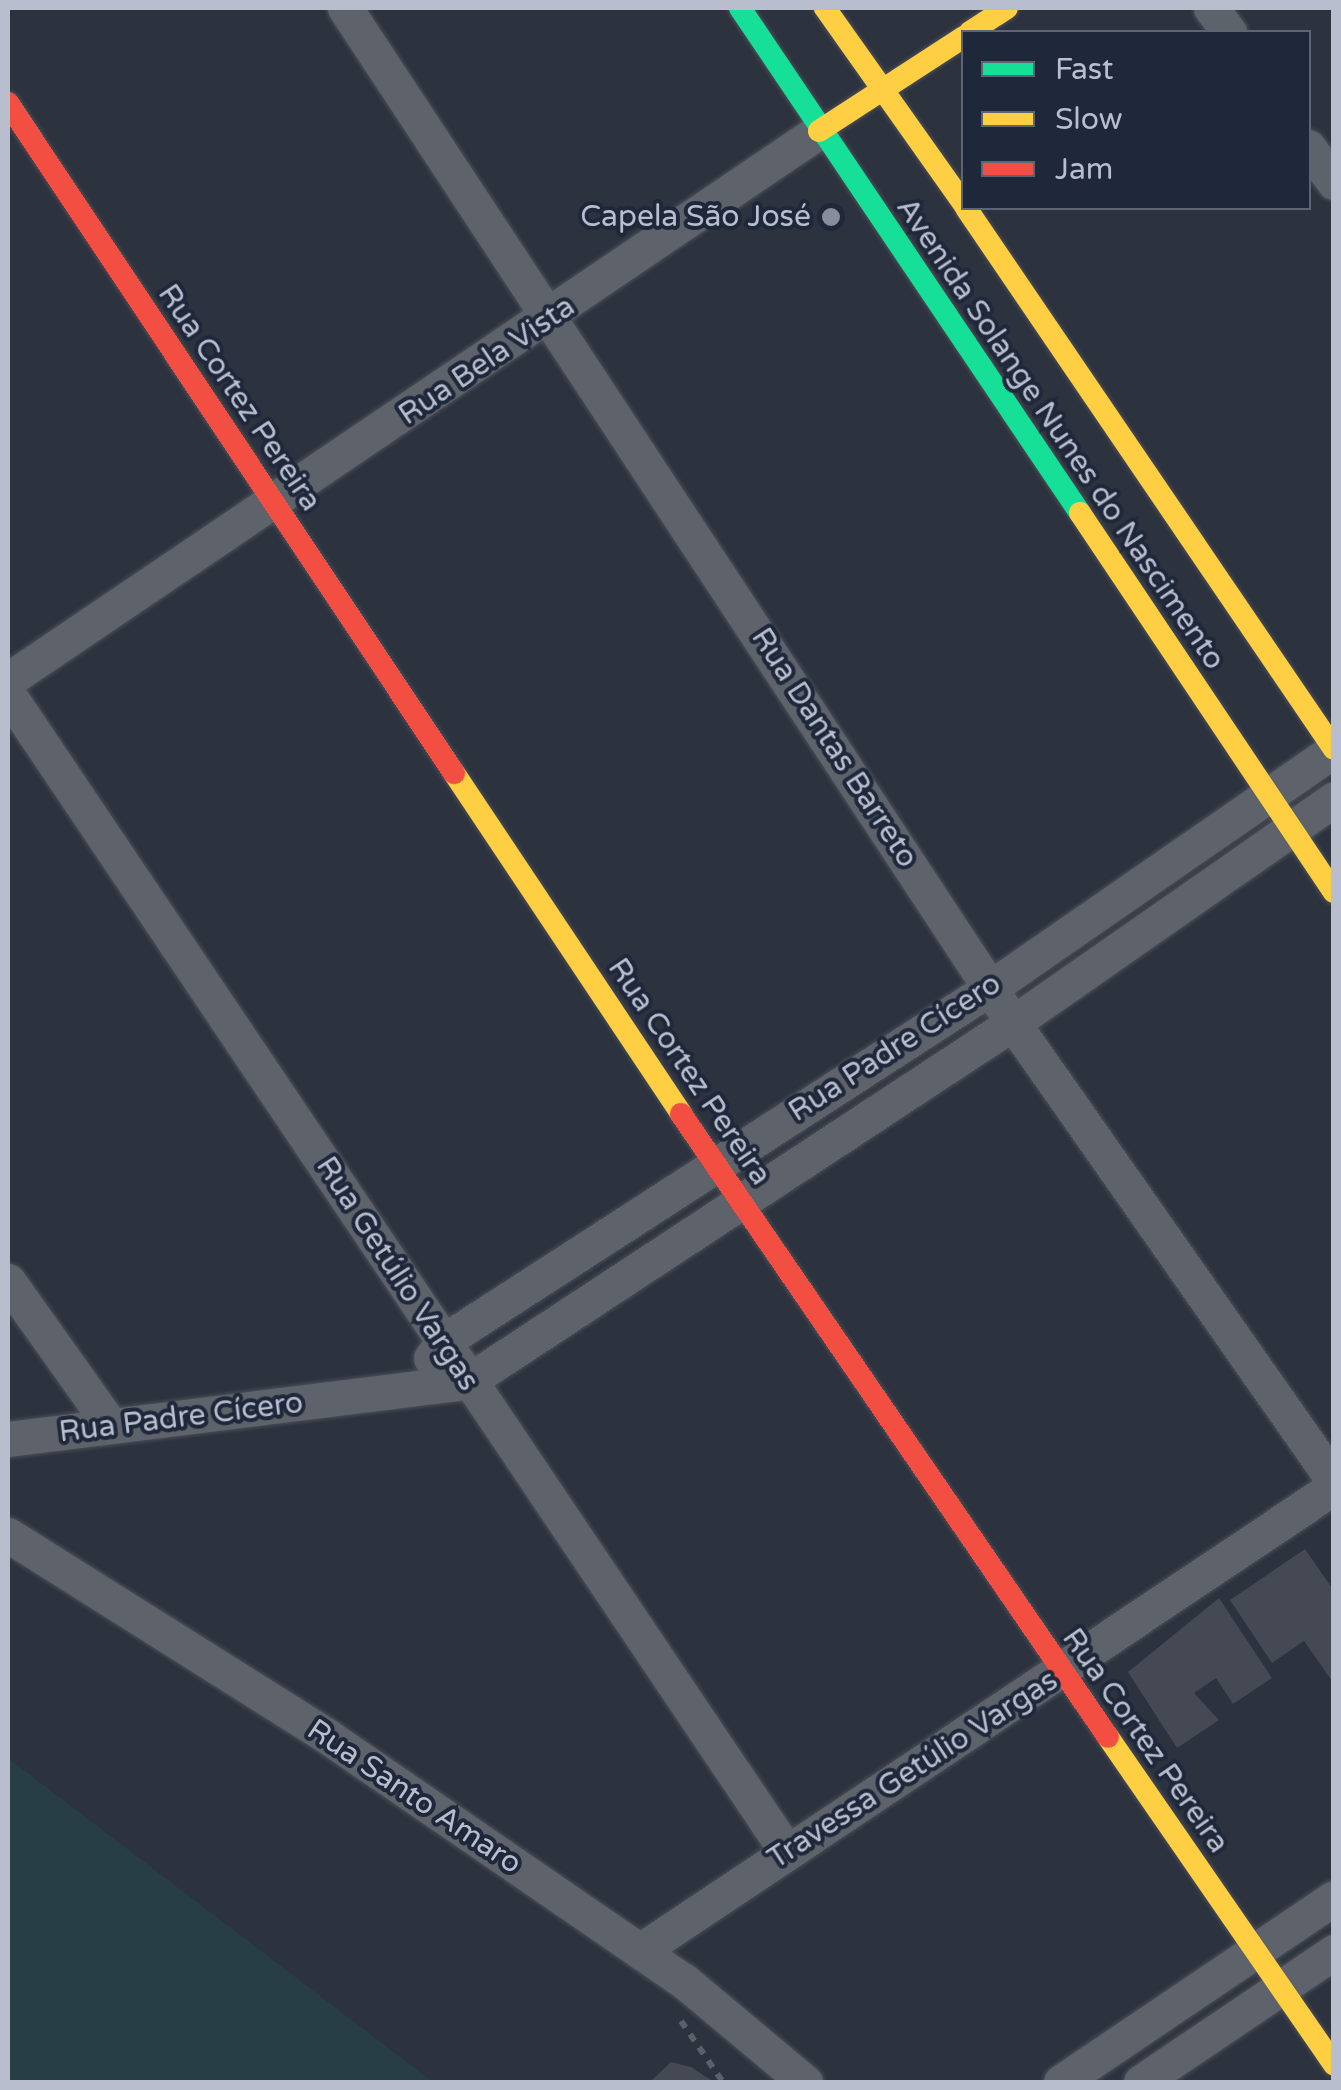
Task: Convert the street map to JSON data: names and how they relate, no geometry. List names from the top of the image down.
{
  "streets": {
    "street": [
      "Rua Bela Vista",
      "Rua Cortez Pereira",
      "Avenida Solange Nunes do Nascimento",
      "Rua Dantas Barreto",
      "Rua Padre Cícero",
      "Rua Getúlio Vargas",
      "Travessa Getúlio Vargas",
      "Rua Santo Amaro"
    ]
  },
  "crossings": [
    ["Rua Bela Vista", "Rua Cortez Pereira"],
    ["Rua Bela Vista", "Avenida Solange Nunes do Nascimento"],
    ["Rua Bela Vista", "Rua Dantas Barreto"],
    ["Rua Cortez Pereira", "Rua Padre Cícero"],
    ["Rua Cortez Pereira", "Travessa Getúlio Vargas"],
    ["Avenida Solange Nunes do Nascimento", "Rua Padre Cícero"],
    ["Rua Dantas Barreto", "Rua Padre Cícero"],
    ["Rua Dantas Barreto", "Travessa Getúlio Vargas"],
    ["Rua Padre Cícero", "Rua Getúlio Vargas"],
    ["Rua Getúlio Vargas", "Travessa Getúlio Vargas"],
    ["Travessa Getúlio Vargas", "Rua Santo Amaro"]
  ],
  "places": ["Capela São José"],
  "legend": ["Fast", "Slow", "Jam"]
}
